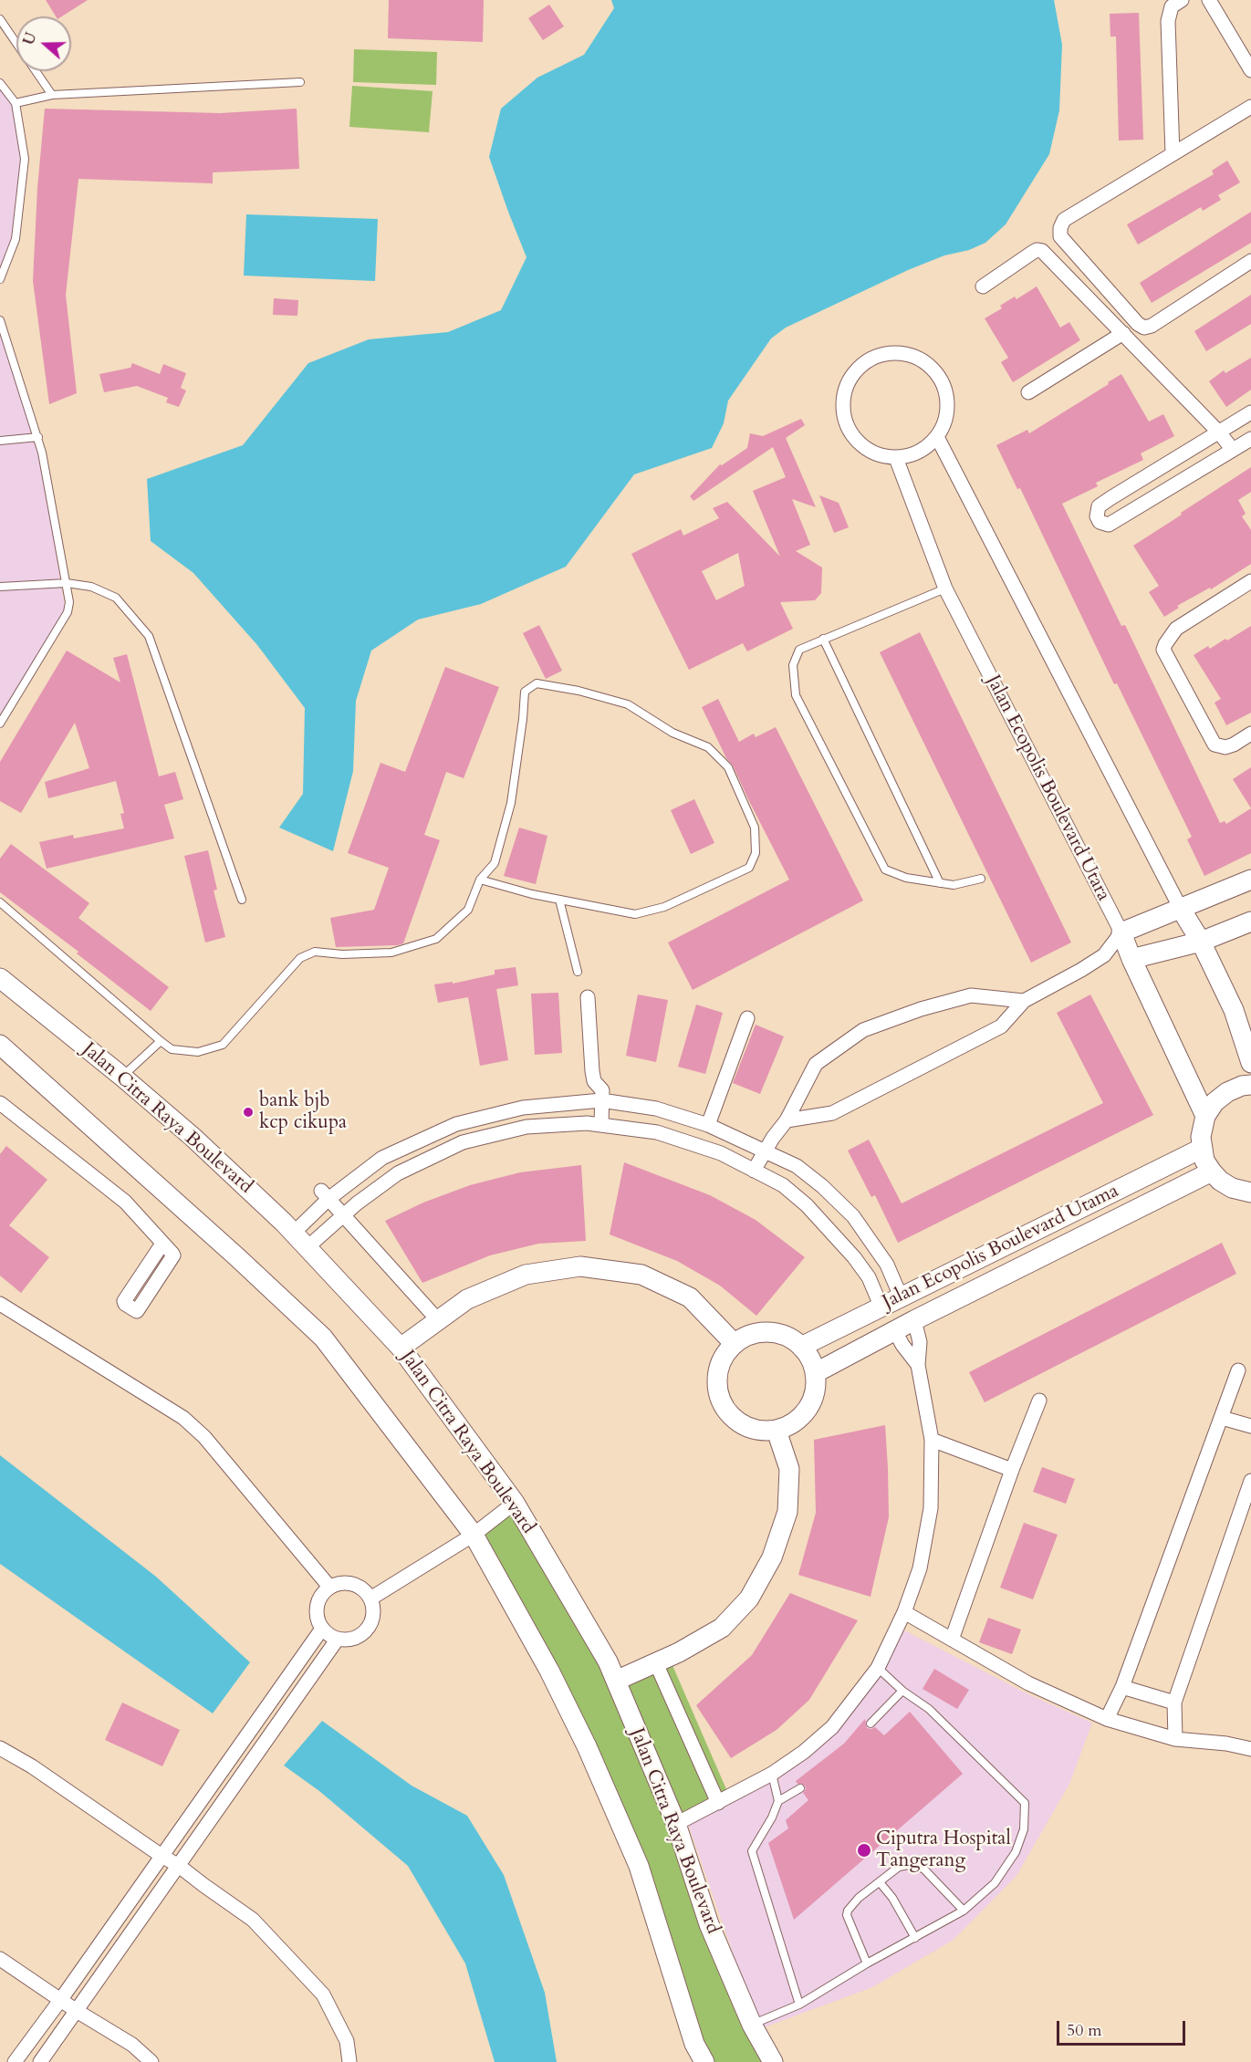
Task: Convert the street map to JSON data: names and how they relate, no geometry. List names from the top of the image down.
{
  "streets": {
    "street": ["Jalan Ecopolis Boulevard Utara", "Jalan Citra Raya Boulevard", "Jalan Ecopolis Boulevard Utama"]
  },
  "places": ["bank bjb kcp cikupa", "Ciputra Hospital Tangerang"],
  "scale_bar": "50 m",
  "north": "left"
}
